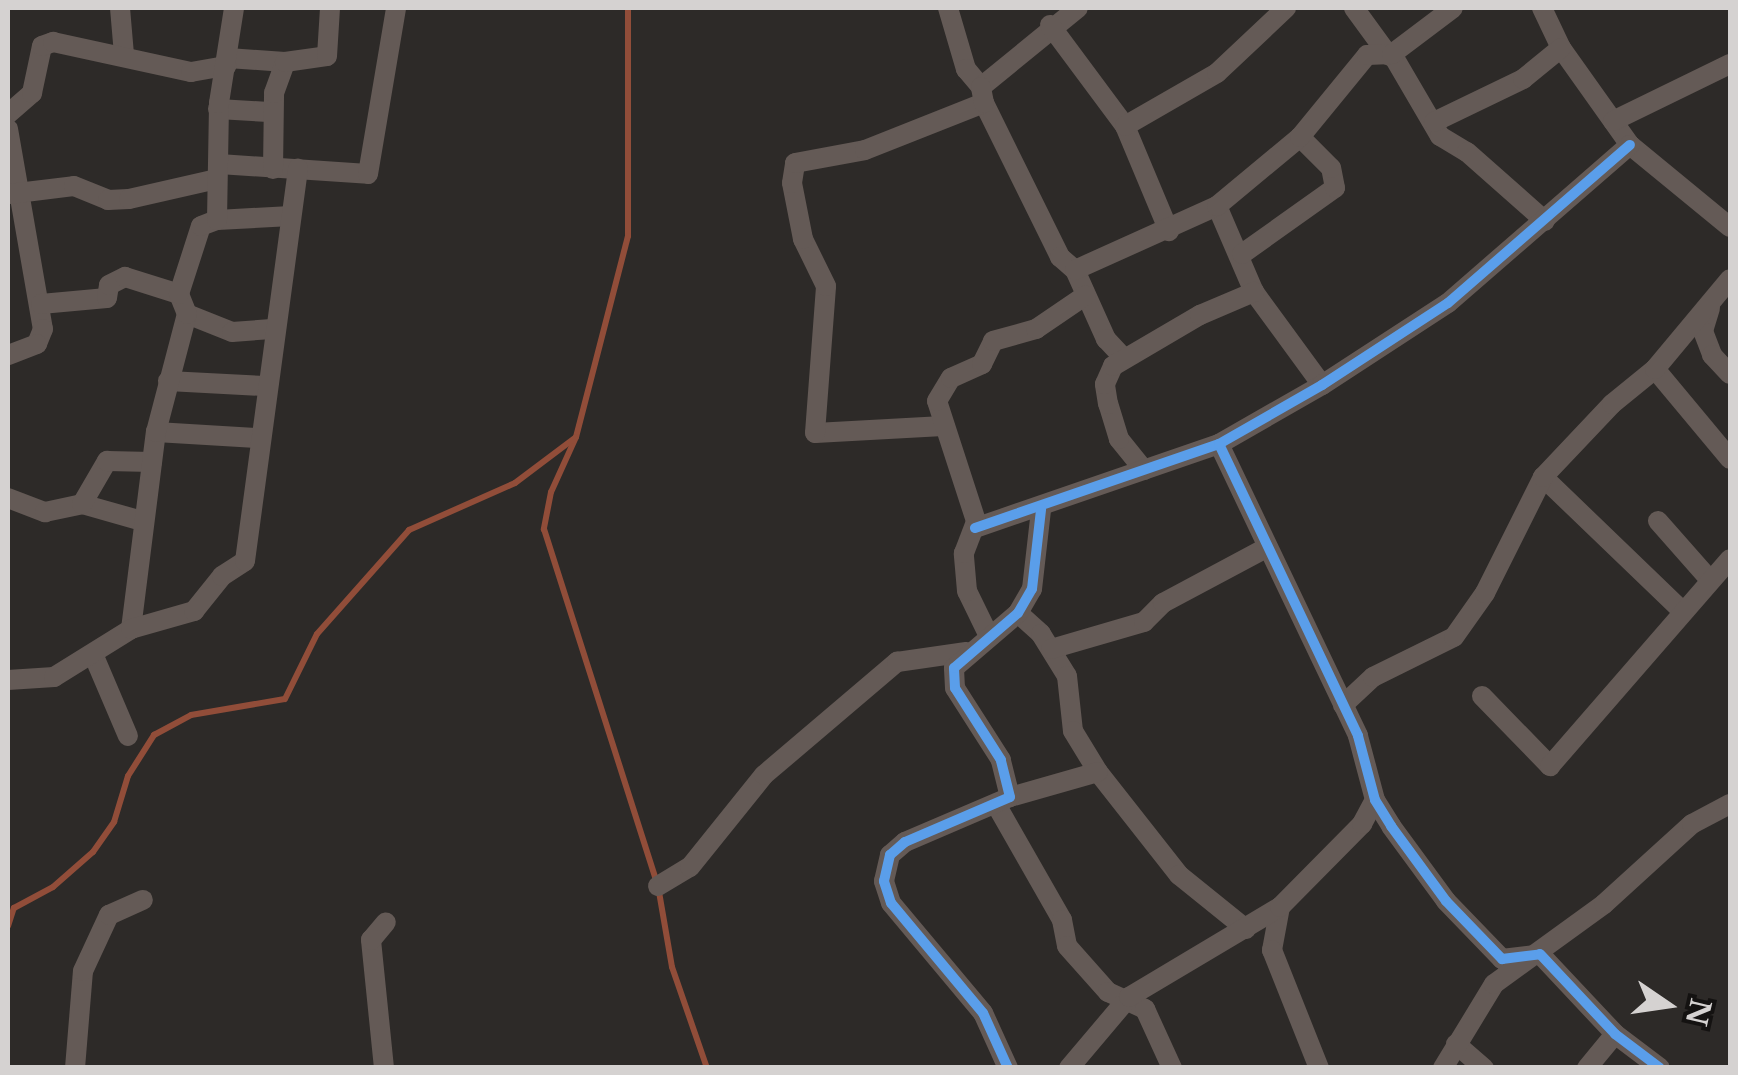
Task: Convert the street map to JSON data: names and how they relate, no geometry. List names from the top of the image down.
{
  "north": "right"
}
